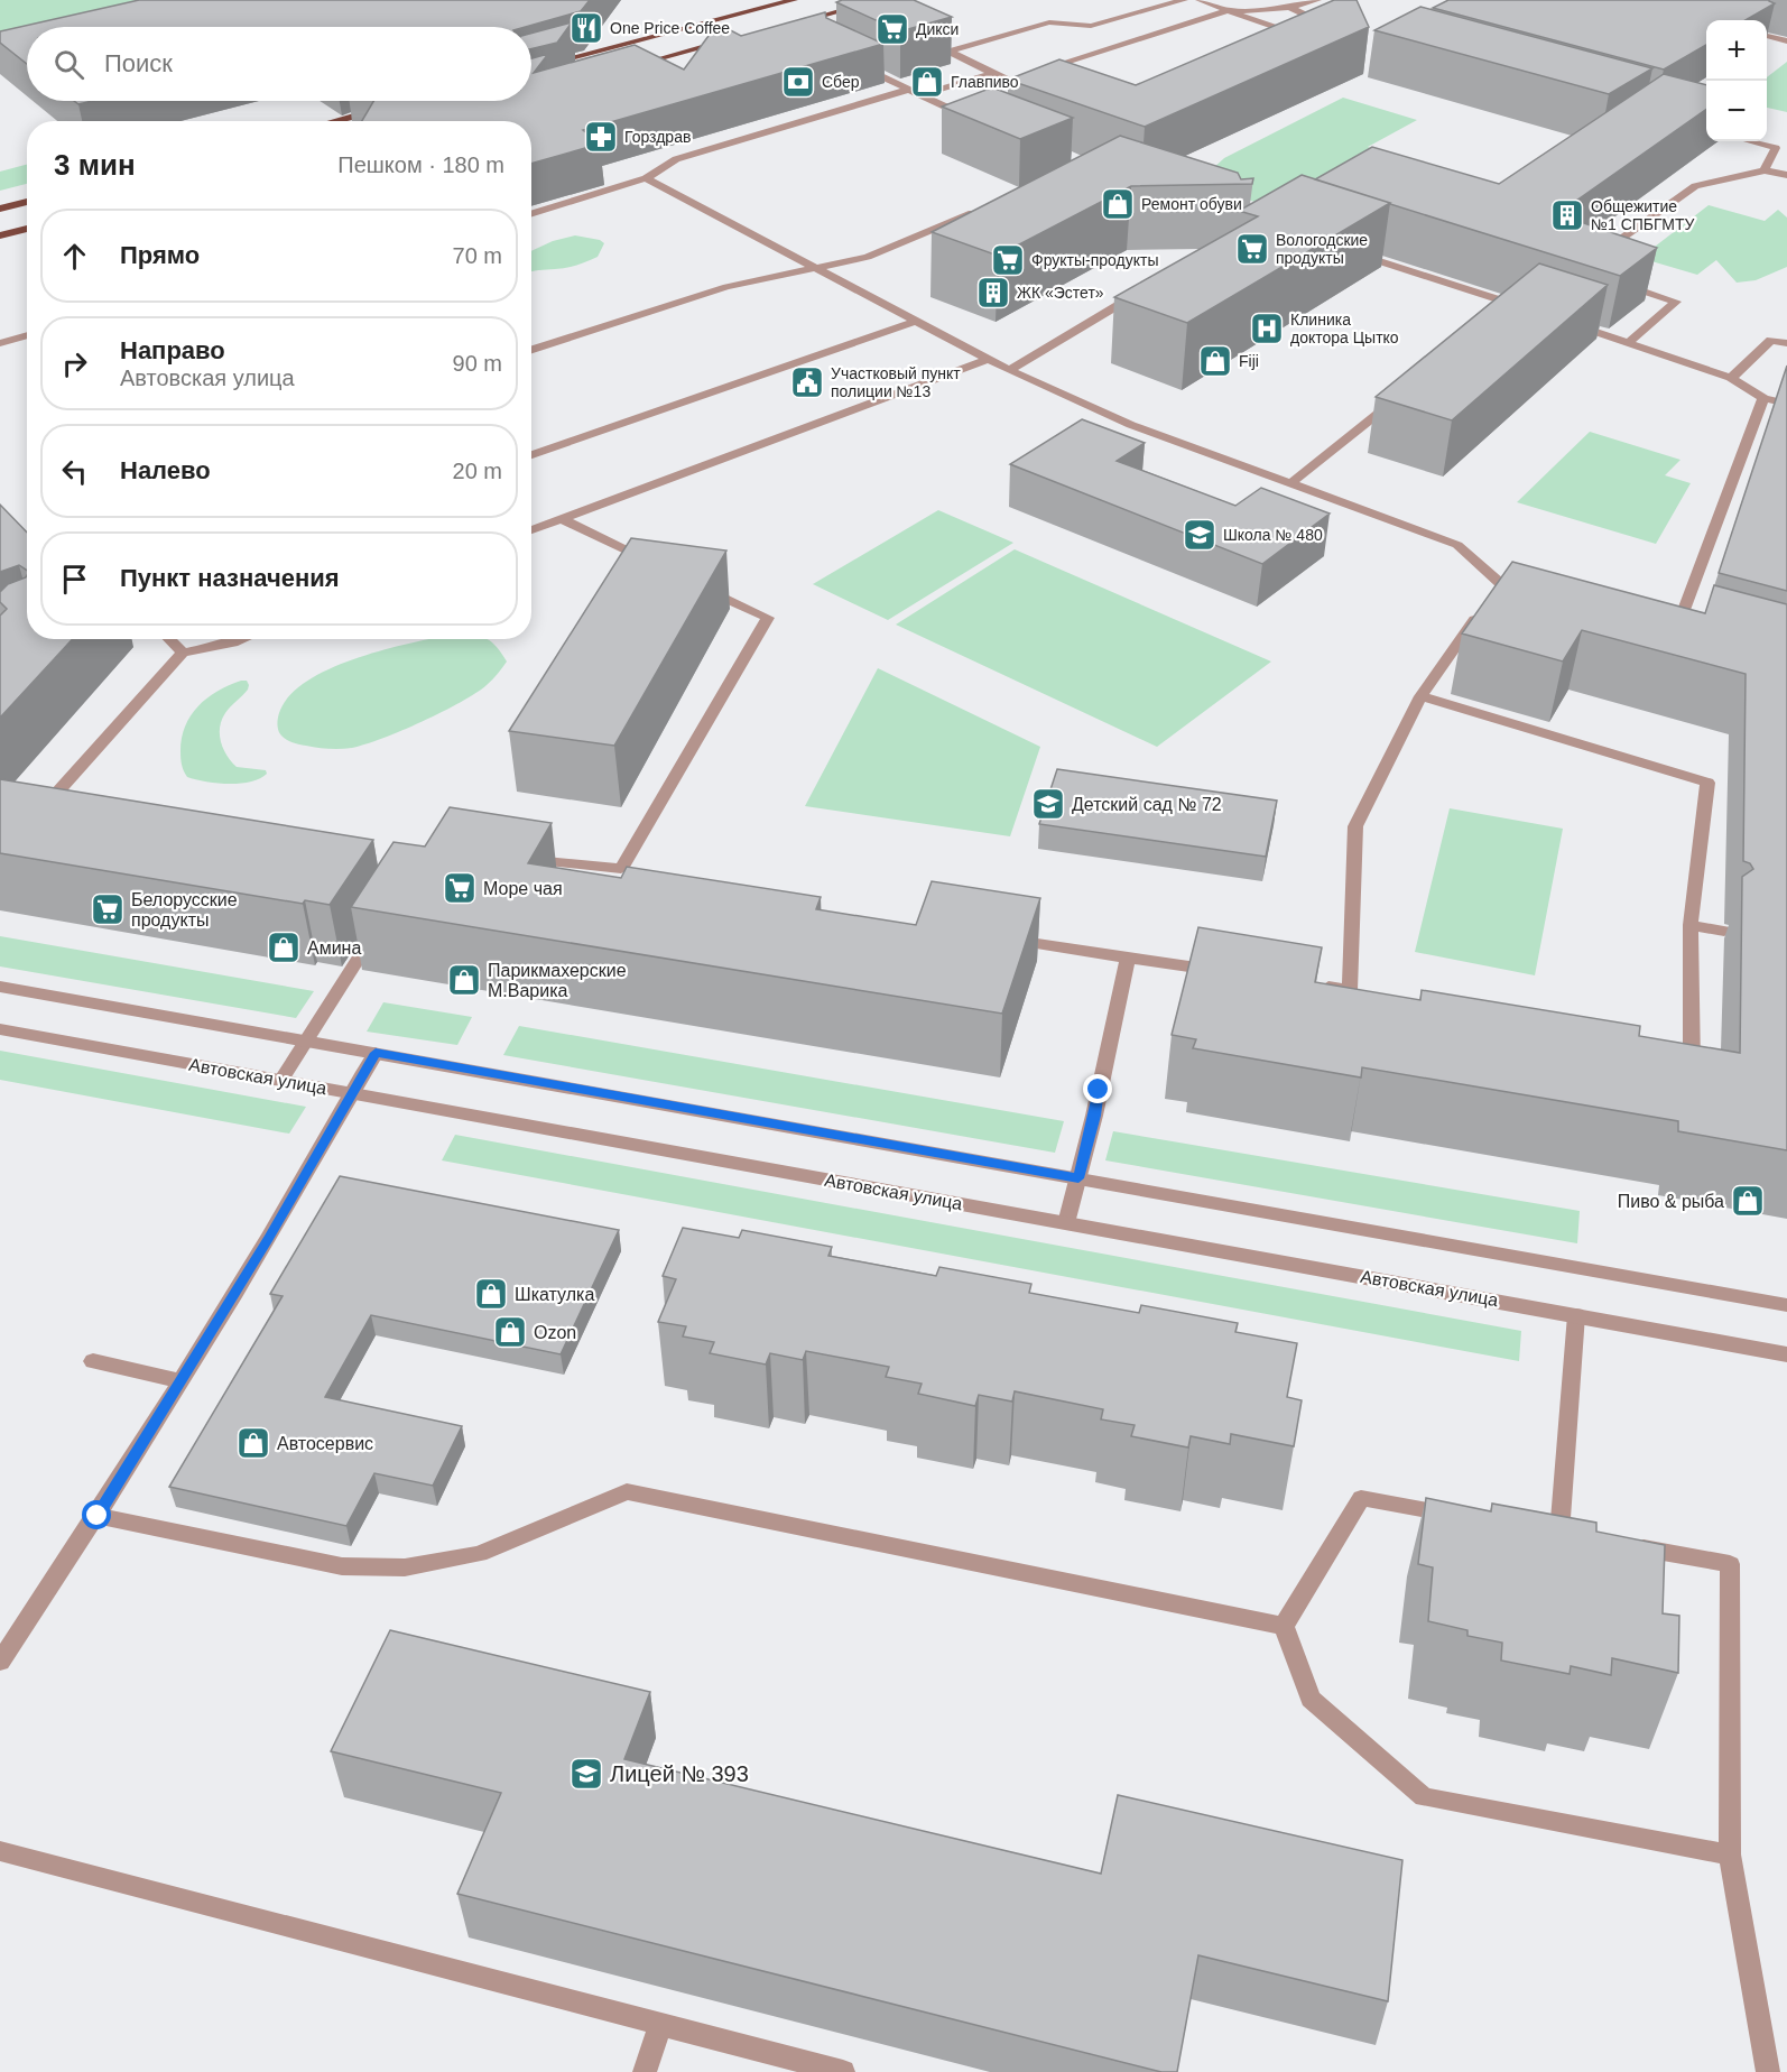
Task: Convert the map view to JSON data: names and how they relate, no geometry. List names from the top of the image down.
{
  "streets": {
    "street": ["Автовская улица"]
  },
  "places": {
    "restaurant": ["One Price Coffee"],
    "supermarket": [
      "Дикси",
      "Вологодские продукты",
      "Фрукты-продукты",
      "Море чая",
      "Белорусские продукты"
    ],
    "bank": ["Сбер"],
    "shop": [
      "Главпиво",
      "Ремонт обуви",
      "Fiji",
      "Амина",
      "Парикмахерские М.Варика",
      "Пиво & рыба",
      "Шкатулка",
      "Ozon",
      "Автосервис"
    ],
    "pharmacy": ["Горздрав"],
    "building": ["Общежитие №1 СПБГМТУ", "ЖК «Эстет»"],
    "hospital": ["Клиника доктора Цытко"],
    "public building": ["Участковый пункт полиции №13"],
    "school or university": ["Школа № 480", "Детский сад № 72", "Лицей № 393"]
  },
  "page": {
    "map_buttons": ["+", "−"],
    "search": "Поиск",
    "heading": ["3 мин", "Пешком · 180 m"],
    "list": [
      ["Прямо", "70 m"],
      ["Направо", "Автовская улица", "90 m"],
      ["Налево", "20 m"],
      "Пункт назначения"
    ]
  }
}
